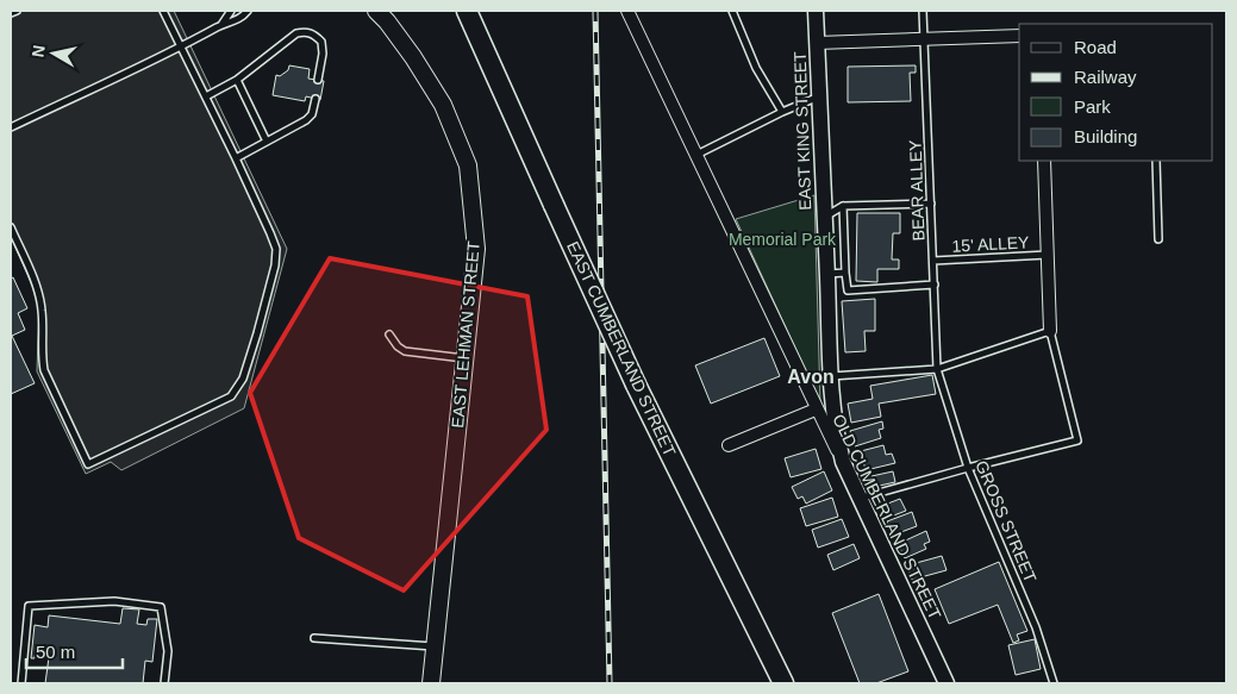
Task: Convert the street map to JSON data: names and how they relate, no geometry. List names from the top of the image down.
{
  "streets": {
    "highway": ["EAST CUMBERLAND STREET"],
    "main road": ["EAST LEHMAN STREET"],
    "street": ["EAST KING STREET", "OLD CUMBERLAND STREET"],
    "lane": ["BEAR ALLEY", "15' ALLEY", "GROSS STREET"]
  },
  "crossings": [
    ["EAST KING STREET", "OLD CUMBERLAND STREET"],
    ["BEAR ALLEY", "15' ALLEY"],
    ["BEAR ALLEY", "GROSS STREET"]
  ],
  "districts": ["Avon"],
  "parks": ["Memorial Park"],
  "legend": [
    "Road",
    "Railway",
    "Park",
    "Building"
  ],
  "scale_bar": "50 m",
  "north": "left"
}
